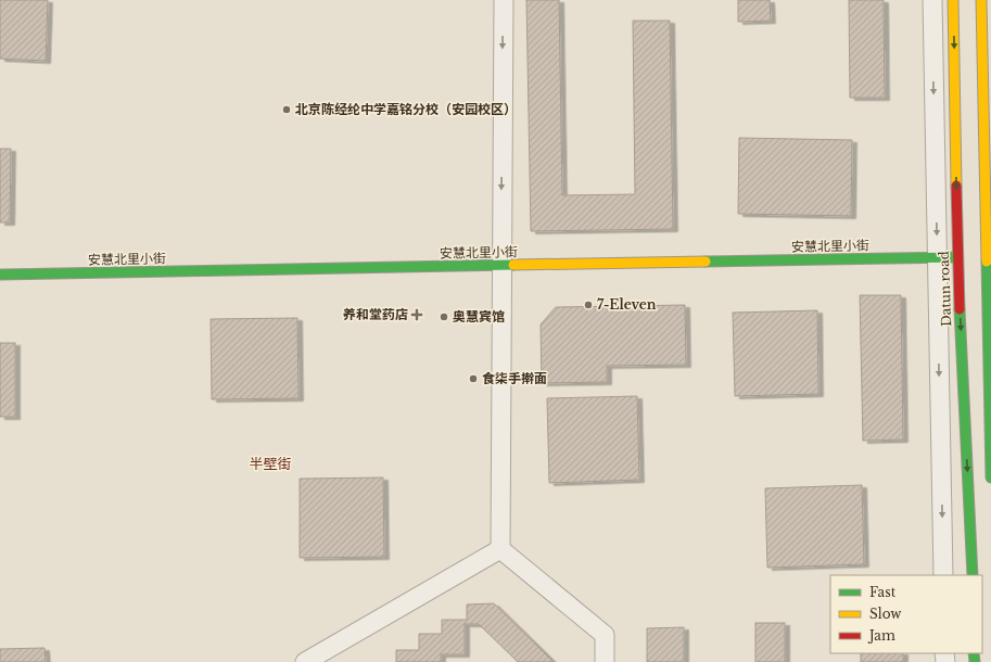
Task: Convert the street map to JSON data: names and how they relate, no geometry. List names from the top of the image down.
{
  "streets": {
    "main road": ["安慧北里小街", "Datun road"]
  },
  "crossings": [
    ["安慧北里小街", "Datun road"]
  ],
  "districts": ["半壁街"],
  "places": {
    "other": [
      "北京陈经纶中学嘉铭分校（安园校区）",
      "7-Eleven",
      "奥慧宾馆",
      "食柒手擀面"
    ],
    "health": ["养和堂药店"]
  },
  "legend": ["Fast", "Slow", "Jam"]
}
